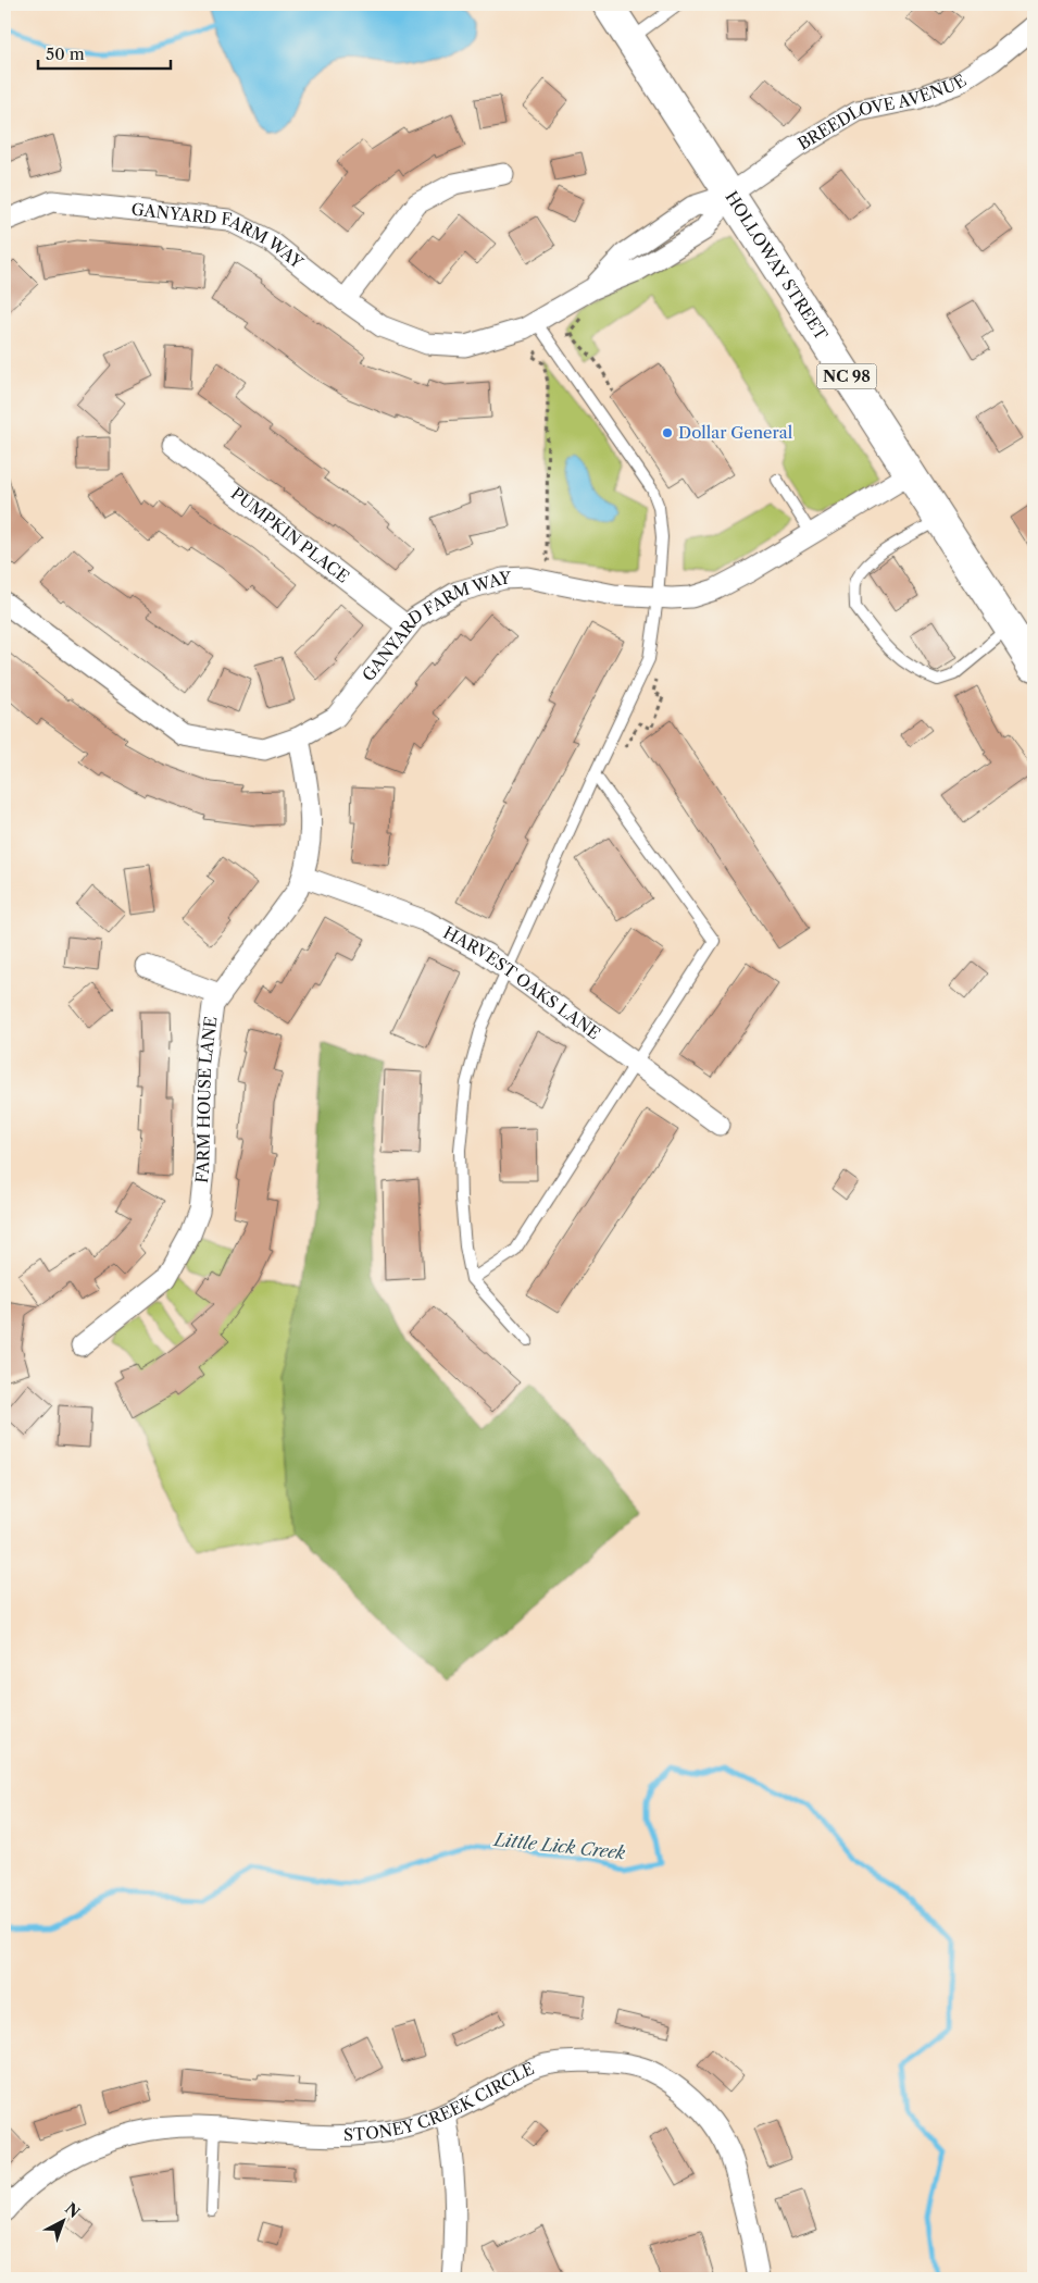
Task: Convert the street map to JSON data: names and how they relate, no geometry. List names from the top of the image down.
{
  "streets": {
    "highway": ["HOLLOWAY STREET", "NC 98"],
    "street": [
      "BREEDLOVE AVENUE",
      "GANYARD FARM WAY",
      "PUMPKIN PLACE",
      "HARVEST OAKS LANE",
      "FARM HOUSE LANE",
      "STONEY CREEK CIRCLE"
    ]
  },
  "crossings": [
    ["BREEDLOVE AVENUE", "GANYARD FARM WAY"],
    ["BREEDLOVE AVENUE", "HOLLOWAY STREET"],
    ["GANYARD FARM WAY", "HOLLOWAY STREET"],
    ["GANYARD FARM WAY", "PUMPKIN PLACE"],
    ["GANYARD FARM WAY", "FARM HOUSE LANE"],
    ["HARVEST OAKS LANE", "FARM HOUSE LANE"]
  ],
  "water": ["Little Lick Creek"],
  "places": ["Dollar General"],
  "scale_bar": "50 m",
  "north": "top right"
}
